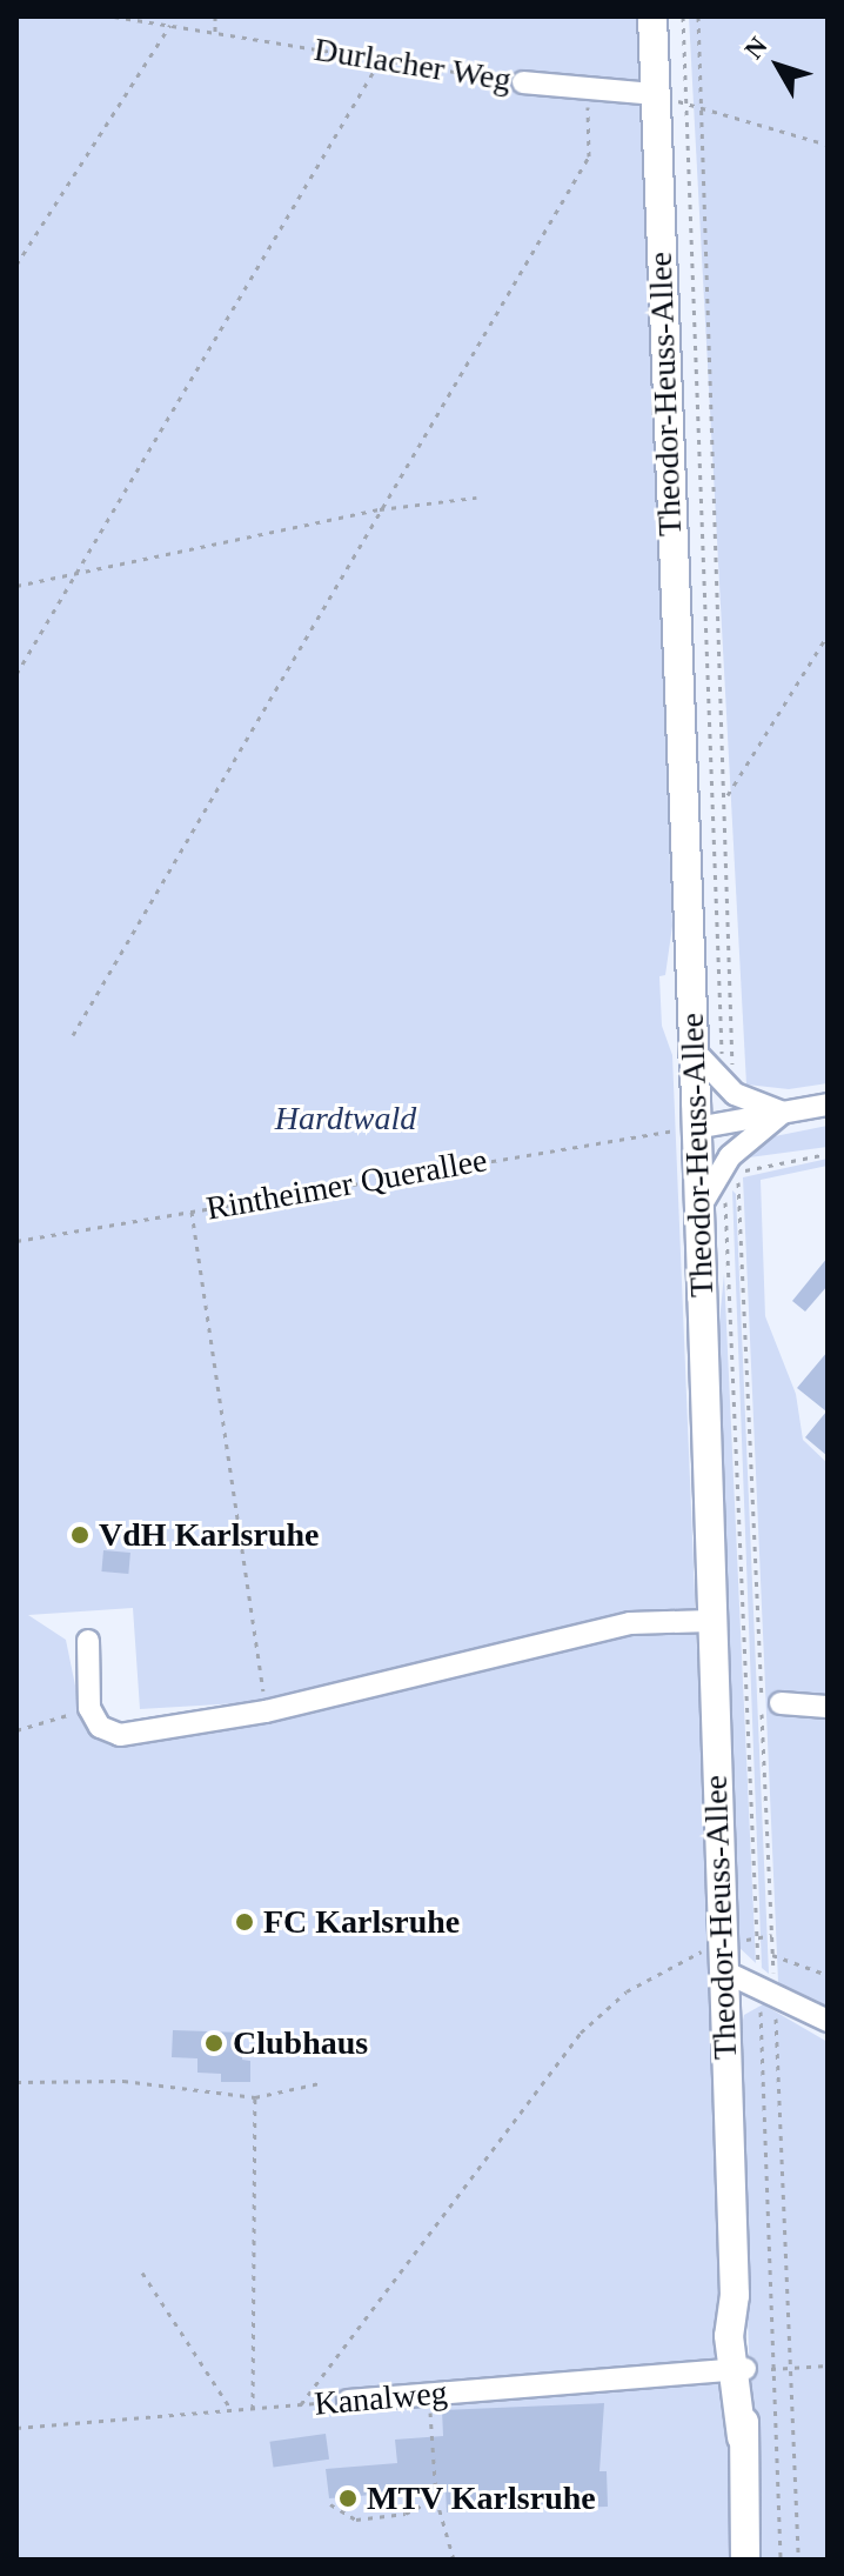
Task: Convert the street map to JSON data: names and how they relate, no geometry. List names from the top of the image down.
{
  "streets": {
    "main road": ["Theodor-Heuss-Allee"],
    "street": ["Durlacher Weg", "Kanalweg"],
    "path": ["Rintheimer Querallee"]
  },
  "crossings": [
    ["Durlacher Weg", "Theodor-Heuss-Allee"],
    ["Theodor-Heuss-Allee", "Rintheimer Querallee"],
    ["Theodor-Heuss-Allee", "Kanalweg"]
  ],
  "parks": ["Hardtwald"],
  "places": [
    "VdH Karlsruhe",
    "FC Karlsruhe",
    "Clubhaus",
    "MTV Karlsruhe"
  ],
  "north": "top left"
}
